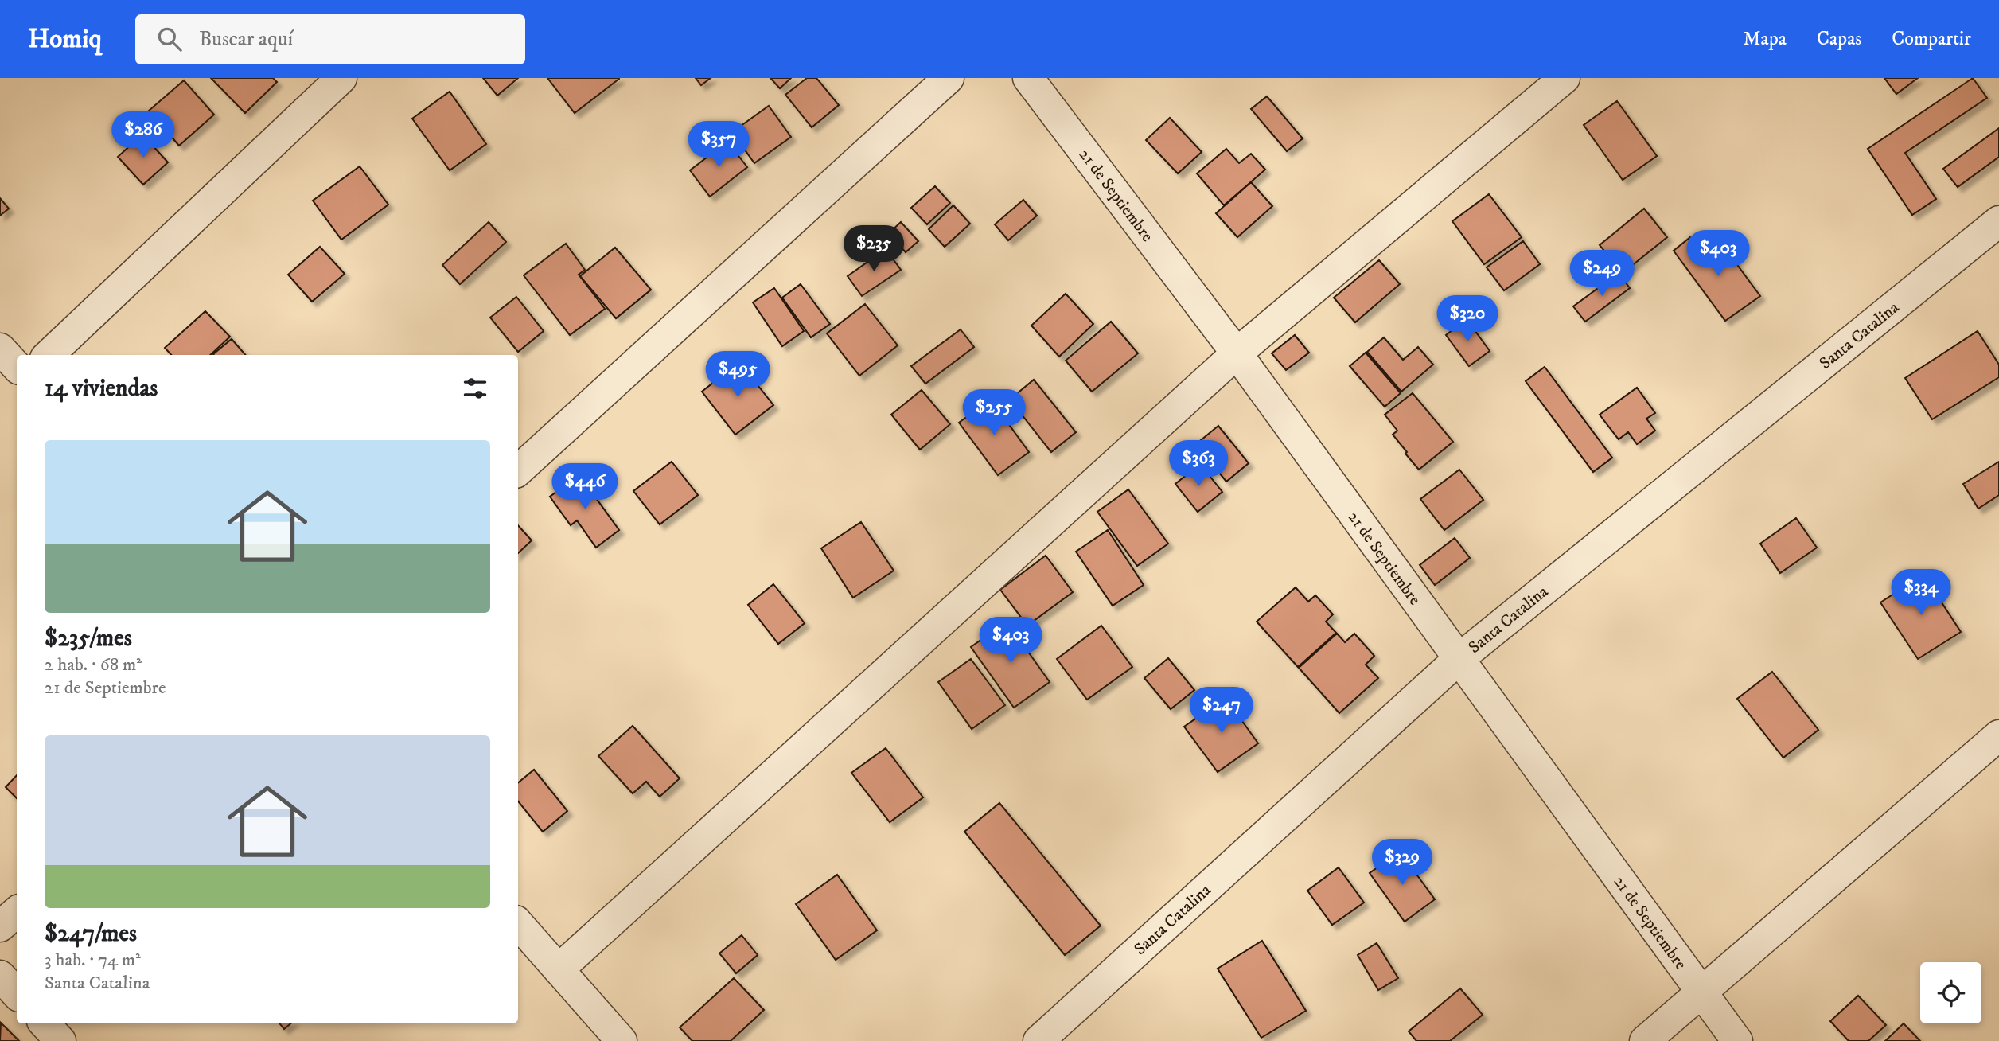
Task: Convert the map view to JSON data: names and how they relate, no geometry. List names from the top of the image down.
{
  "streets": {
    "street": ["21 de Septiembre", "Santa Catalina"]
  },
  "crossings": [
    ["21 de Septiembre", "Santa Catalina"]
  ],
  "page": {
    "header": "Homiq",
    "search": "Buscar aquí",
    "nav": ["Mapa", "Capas", "Compartir"],
    "price": [
      "$286",
      "$357",
      "$235",
      "$403",
      "$249",
      "$320",
      "$495",
      "$255",
      "$363",
      "$446",
      "$334",
      "$403",
      "$247",
      "$329"
    ],
    "heading": "14 viviendas",
    "list": [
      {
        "name": "$235/mes",
        "note": "2 hab. · 68 m² · 21 de Septiembre"
      },
      {
        "name": "$247/mes",
        "note": "3 hab. · 74 m² · Santa Catalina"
      }
    ]
  }
}
